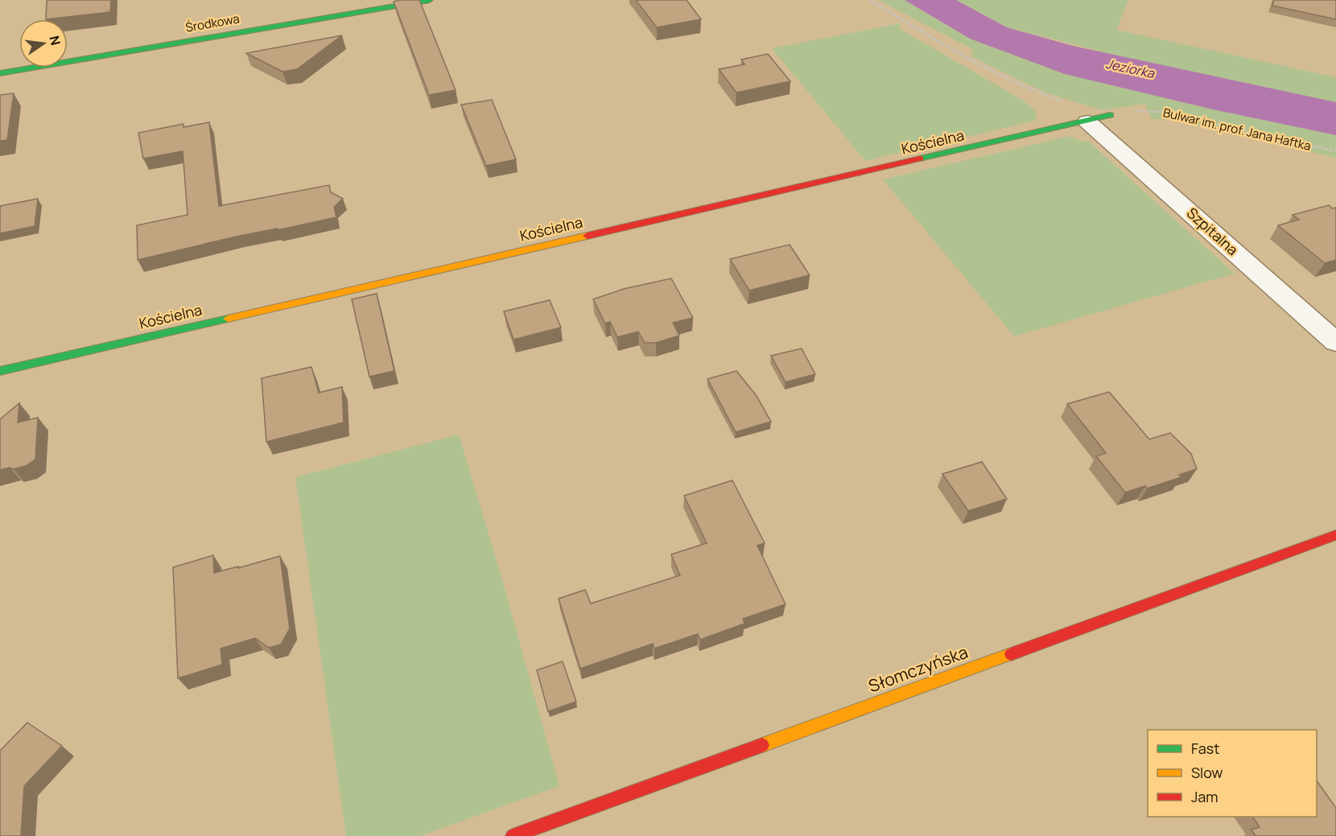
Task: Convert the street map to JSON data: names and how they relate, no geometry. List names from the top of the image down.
{
  "streets": {
    "street": [
      "Środkowa",
      "Kościelna",
      "Szpitalna",
      "Słomczyńska"
    ],
    "path": ["Bulwar im. prof. Jana Haftka"]
  },
  "crossings": [
    ["Bulwar im. prof. Jana Haftka", "Kościelna"],
    ["Kościelna", "Szpitalna"]
  ],
  "water": ["Jeziorka"],
  "legend": ["Fast", "Slow", "Jam"],
  "north": "right"
}
